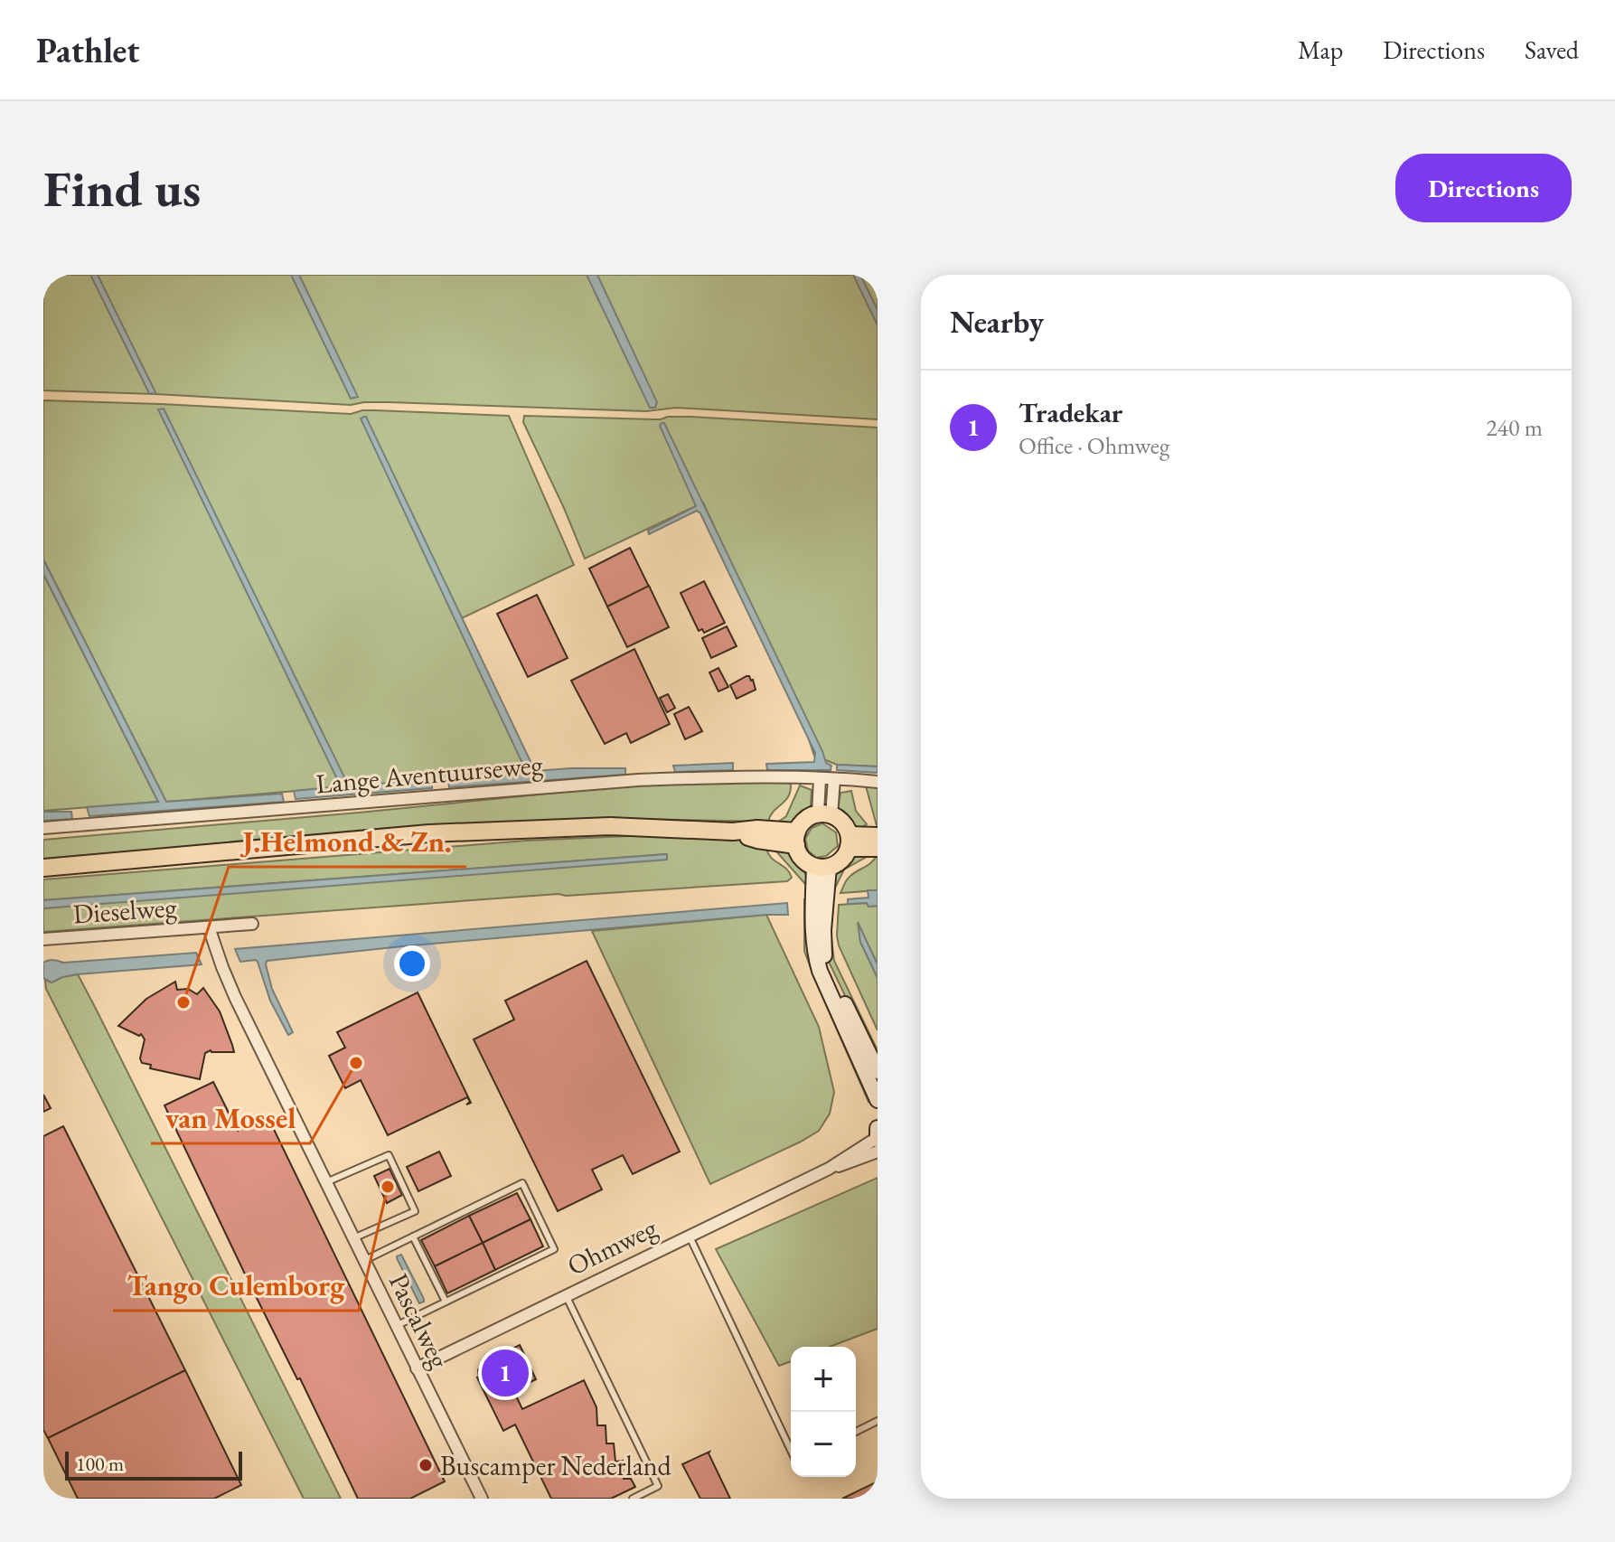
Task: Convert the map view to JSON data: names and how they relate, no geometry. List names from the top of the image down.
{
  "streets": {
    "street": [
      "Lange Aventuurseweg",
      "Dieselweg",
      "Ohmweg",
      "Pascalweg"
    ]
  },
  "crossings": [
    ["Dieselweg", "Pascalweg"],
    ["Ohmweg", "Pascalweg"]
  ],
  "places": [
    "J.Helmond & Zn.",
    "van Mossel",
    "Tango Culemborg",
    "Buscamper Nederland"
  ],
  "scale_bar": "100 m",
  "page": {
    "header": "Pathlet",
    "nav": ["Map", "Directions", "Saved"],
    "buttons": "Directions",
    "title": "Find us",
    "heading": "Nearby",
    "list": [
      {
        "mark": "1",
        "name": "Tradekar",
        "note": "Office · Ohmweg",
        "value": "240 m"
      }
    ],
    "pins": "1",
    "map_buttons": ["+", "−"],
    "scale": "100 m"
  }
}
